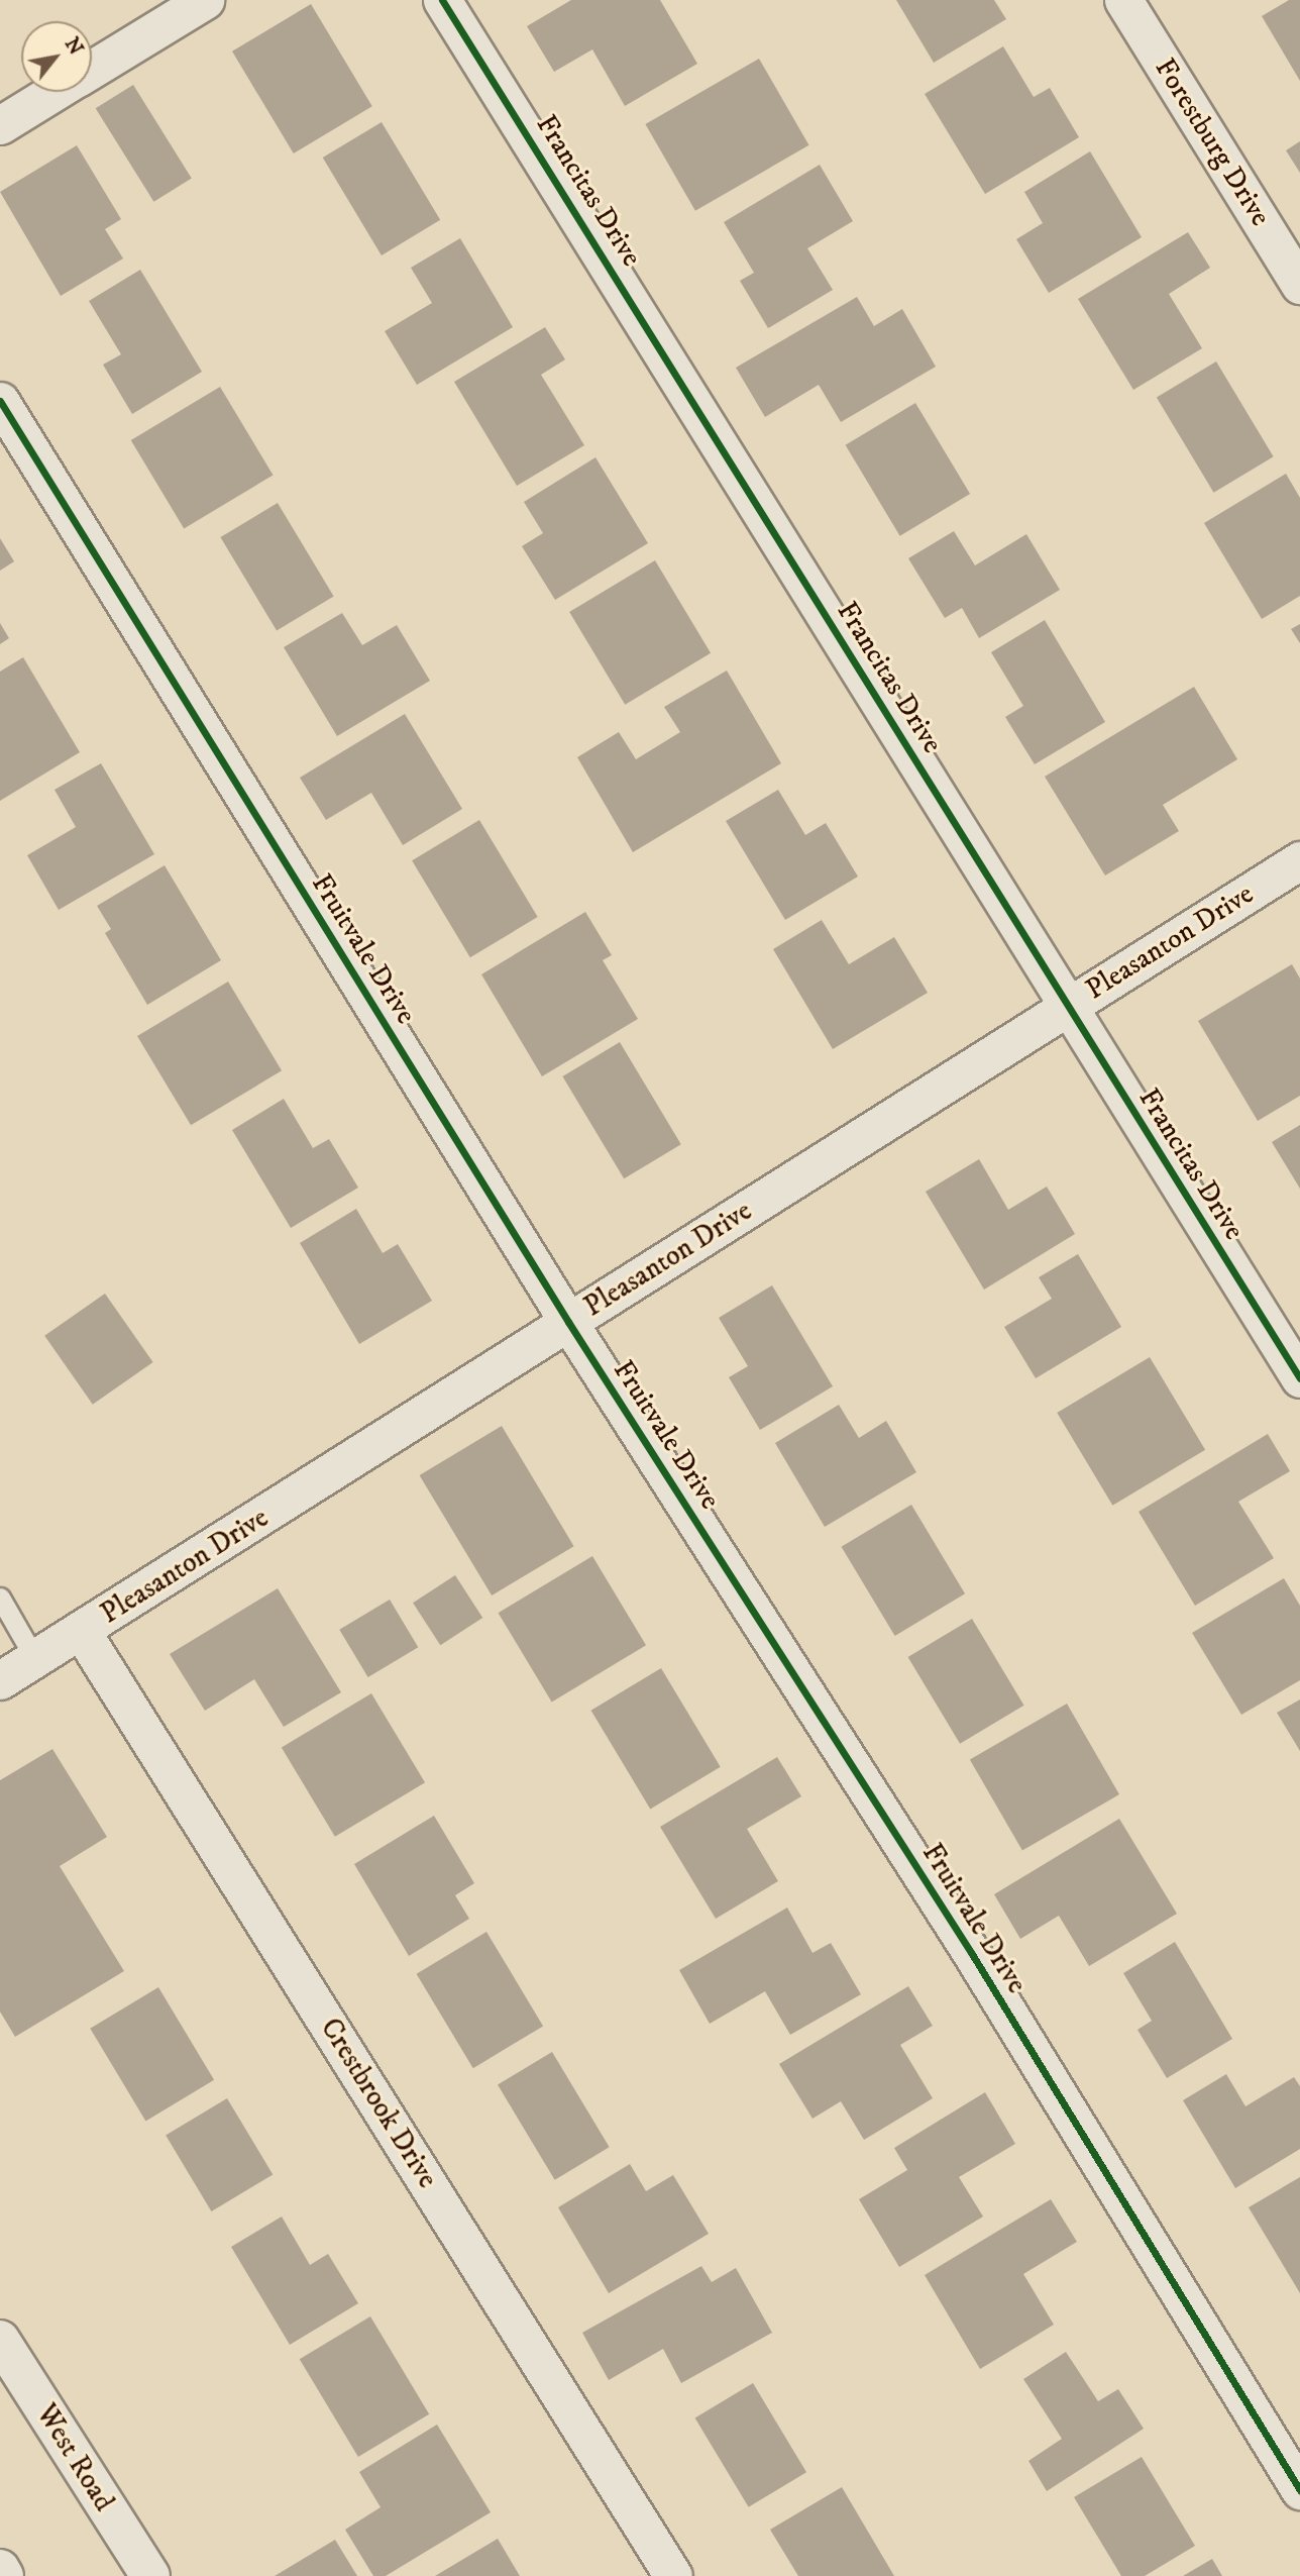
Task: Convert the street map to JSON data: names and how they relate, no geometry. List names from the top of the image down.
{
  "streets": {
    "main road": ["West Road"],
    "street": [
      "Forestburg Drive",
      "Francitas Drive",
      "Pleasanton Drive",
      "Fruitvale Drive",
      "Crestbrook Drive"
    ]
  },
  "crossings": [
    ["Francitas Drive", "Pleasanton Drive"],
    ["Pleasanton Drive", "Fruitvale Drive"],
    ["Pleasanton Drive", "Crestbrook Drive"]
  ],
  "north": "top right"
}
